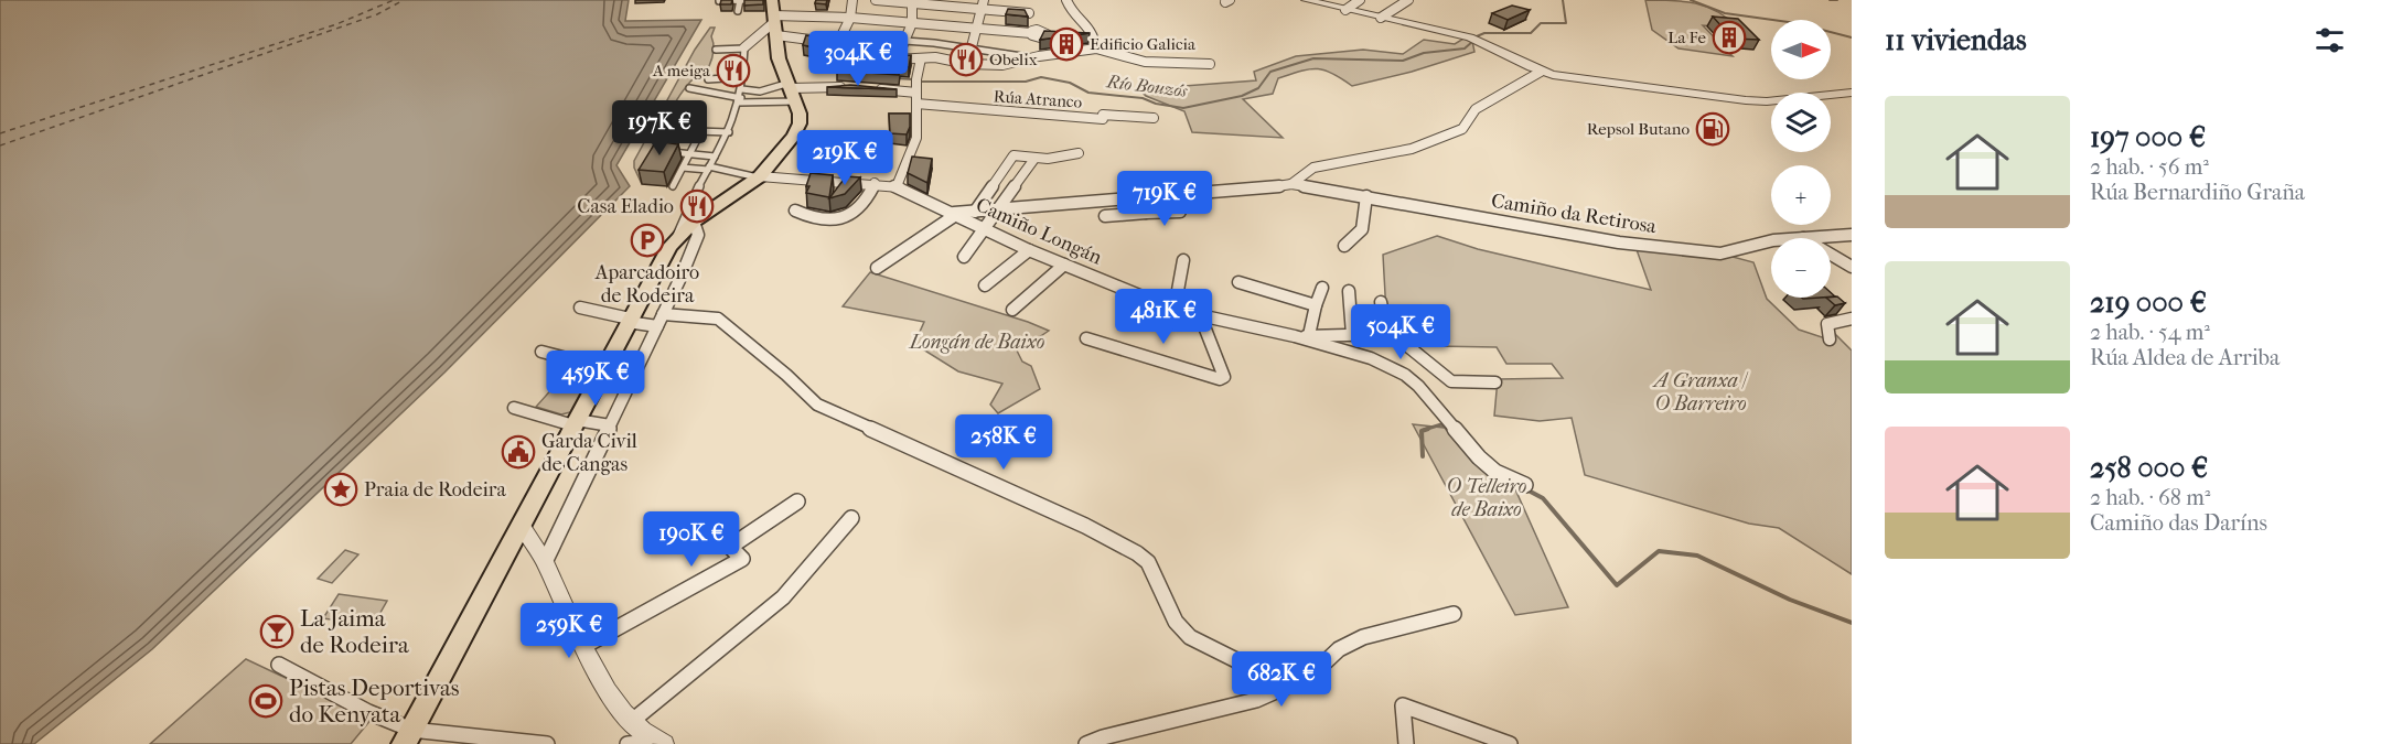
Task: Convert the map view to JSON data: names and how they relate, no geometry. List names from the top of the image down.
{
  "streets": {
    "street": ["Rúa Atranco", "Camiño da Retirosa", "Camiño Longán"]
  },
  "water": ["Río Bouzós"],
  "parks": ["Longán de Baixo", "A Granxa / O Barreiro", "O Telleiro de Baixo"],
  "places": {
    "building": ["La Fe", "Edificio Galicia"],
    "restaurant": ["Obelix", "A meiga", "Casa Eladio"],
    "fuel station": ["Repsol Butano"],
    "parking": ["Aparcadoiro de Rodeira"],
    "public building": ["Garda Civil de Cangas"],
    "place": ["Praia de Rodeira"],
    "bar": ["La Jaima de Rodeira"],
    "sports": ["Pistas Deportivas do Kenyata"]
  },
  "north": "right",
  "page": {
    "heading": "11 viviendas",
    "map_buttons": ["+", "−"],
    "price": [
      "304K €",
      "197K €",
      "219K €",
      "719K €",
      "481K €",
      "504K €",
      "459K €",
      "258K €",
      "190K €",
      "259K €",
      "682K €"
    ],
    "list": [
      {
        "name": "197 000 €",
        "note": "2 hab. · 56 m² · Rúa Bernardiño Graña"
      },
      {
        "name": "219 000 €",
        "note": "2 hab. · 54 m² · Rúa Aldea de Arriba"
      },
      {
        "name": "258 000 €",
        "note": "2 hab. · 68 m² · Camiño das Daríns"
      }
    ]
  }
}
